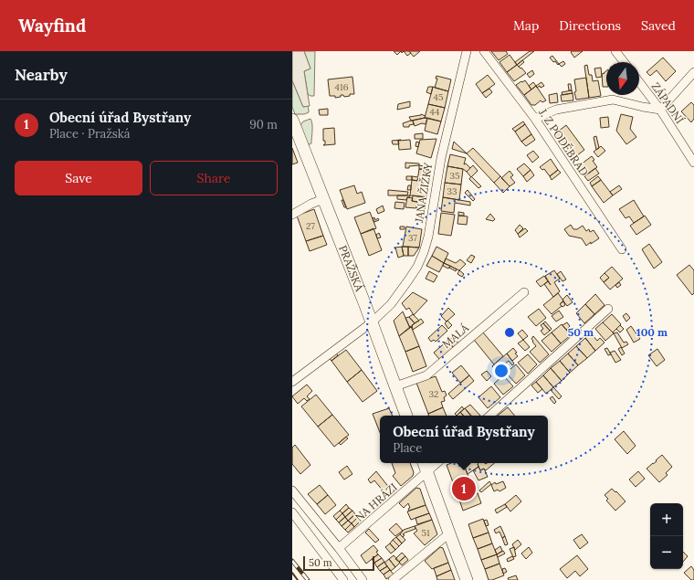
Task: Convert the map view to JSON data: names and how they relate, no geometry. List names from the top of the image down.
{
  "streets": {
    "street": [
      "ZÁPADNÍ",
      "J. Z PODĚBRAD",
      "JANA ŽIŽKY",
      "PRAŽSKÁ",
      "MALÁ",
      "NA HRÁZI"
    ]
  },
  "crossings": [
    ["JANA ŽIŽKY", "PRAŽSKÁ"],
    ["PRAŽSKÁ", "MALÁ"]
  ],
  "house_numbers": [
    "416",
    "45",
    "44",
    "35",
    "33",
    "27",
    "37",
    "32",
    "51"
  ],
  "scale_bar": "50 m",
  "north": "bottom",
  "page": {
    "header": "Wayfind",
    "nav": ["Map", "Directions", "Saved"],
    "heading": "Nearby",
    "list": [
      {
        "mark": "1",
        "name": "Obecní úřad Bystřany",
        "note": "Place · Pražská",
        "value": "90 m"
      }
    ],
    "buttons": ["Save", "Share"],
    "popup": ["Obecní úřad Bystřany", "Place"],
    "pins": "1",
    "map_buttons": ["+", "−"],
    "scale": "50 m"
  },
  "rings": ["50 m", "100 m"]
}
